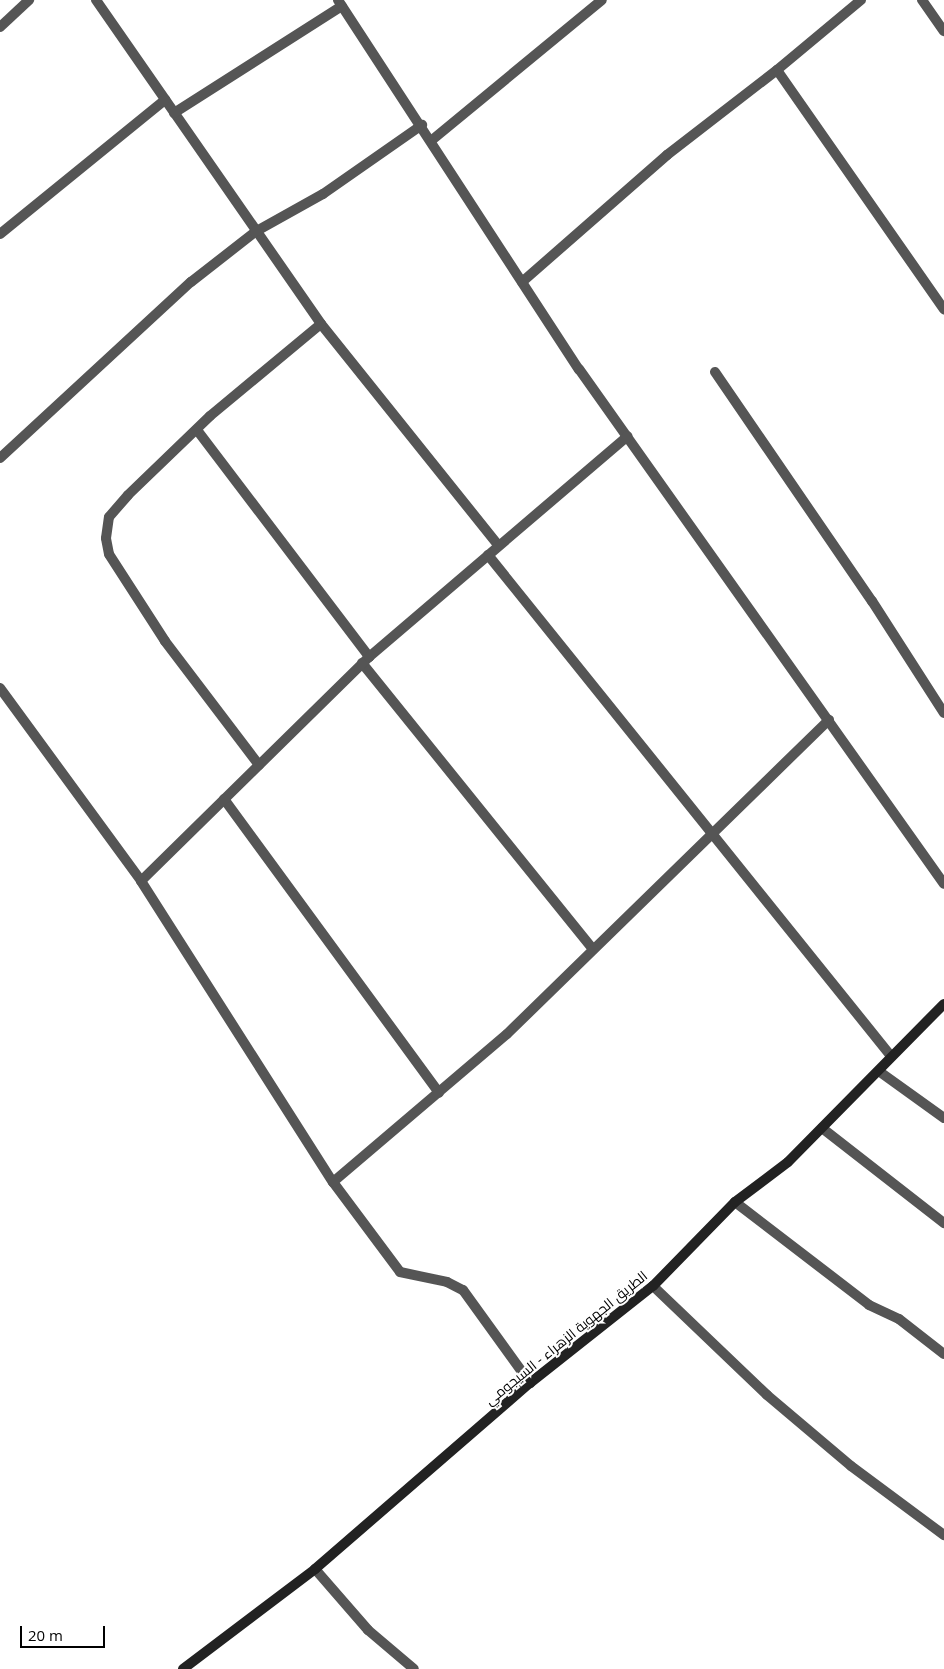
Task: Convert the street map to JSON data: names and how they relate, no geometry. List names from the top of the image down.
{
  "streets": {
    "main road": ["الطريق الجهوية الزهراء - السيجومي"]
  },
  "scale_bar": "20 m"
}
